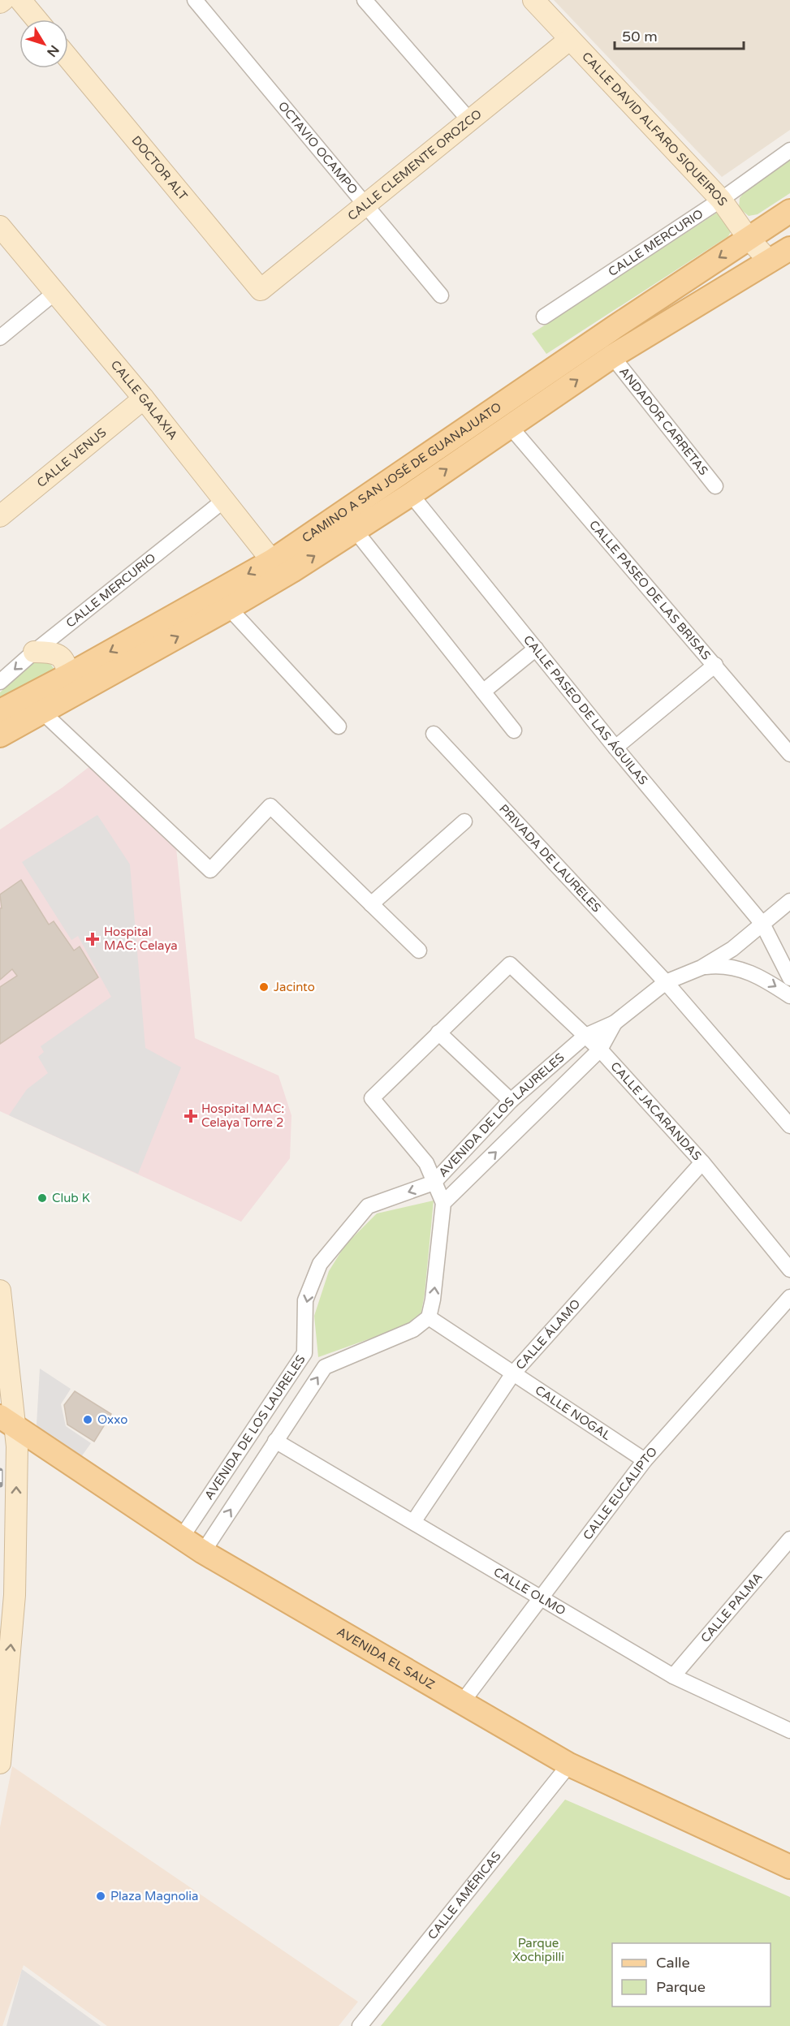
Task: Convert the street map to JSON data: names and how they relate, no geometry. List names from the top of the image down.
{
  "streets": {
    "main road": ["CAMINO A SAN JOSÉ DE GUANAJUATO", "AVENIDA EL SAUZ"],
    "street": [
      "CALLE DAVID ALFARO SIQUEIROS",
      "OCTAVIO OCAMPO",
      "CALLE CLEMENTE OROZCO",
      "DOCTOR ALT",
      "CALLE MERCURIO",
      "CALLE GALAXIA",
      "ANDADOR CARRETAS",
      "CALLE VENUS",
      "CALLE PASEO DE LAS BRISAS",
      "CALLE PASEO DE LAS ÁGUILAS",
      "PRIVADA DE LAURELES",
      "CALLE JACARANDAS",
      "AVENIDA DE LOS LAURELES",
      "CALLE ÁLAMO",
      "CALLE NOGAL",
      "CALLE EUCALIPTO",
      "CALLE OLMO",
      "CALLE PALMA",
      "CALLE AMÉRICAS"
    ]
  },
  "crossings": [
    ["CALLE DAVID ALFARO SIQUEIROS", "CALLE CLEMENTE OROZCO"],
    ["CALLE DAVID ALFARO SIQUEIROS", "CALLE MERCURIO"],
    ["CALLE DAVID ALFARO SIQUEIROS", "CAMINO A SAN JOSÉ DE GUANAJUATO"],
    ["OCTAVIO OCAMPO", "CALLE CLEMENTE OROZCO"],
    ["CALLE CLEMENTE OROZCO", "DOCTOR ALT"],
    ["CALLE MERCURIO", "CALLE GALAXIA"],
    ["CALLE GALAXIA", "CALLE VENUS"],
    ["CALLE GALAXIA", "CAMINO A SAN JOSÉ DE GUANAJUATO"],
    ["ANDADOR CARRETAS", "CAMINO A SAN JOSÉ DE GUANAJUATO"],
    ["CAMINO A SAN JOSÉ DE GUANAJUATO", "CALLE PASEO DE LAS BRISAS"],
    ["CAMINO A SAN JOSÉ DE GUANAJUATO", "CALLE PASEO DE LAS ÁGUILAS"],
    ["CALLE PASEO DE LAS ÁGUILAS", "AVENIDA DE LOS LAURELES"],
    ["PRIVADA DE LAURELES", "AVENIDA DE LOS LAURELES"],
    ["CALLE JACARANDAS", "AVENIDA DE LOS LAURELES"],
    ["CALLE JACARANDAS", "CALLE ÁLAMO"],
    ["AVENIDA DE LOS LAURELES", "CALLE NOGAL"],
    ["AVENIDA DE LOS LAURELES", "CALLE OLMO"],
    ["AVENIDA DE LOS LAURELES", "AVENIDA EL SAUZ"],
    ["CALLE ÁLAMO", "CALLE NOGAL"],
    ["CALLE ÁLAMO", "CALLE OLMO"],
    ["CALLE NOGAL", "CALLE EUCALIPTO"],
    ["CALLE EUCALIPTO", "CALLE OLMO"],
    ["CALLE EUCALIPTO", "AVENIDA EL SAUZ"],
    ["CALLE OLMO", "CALLE PALMA"],
    ["AVENIDA EL SAUZ", "CALLE AMÉRICAS"]
  ],
  "parks": ["Parque Xochipilli"],
  "places": {
    "health": ["Hospital MAC: Celaya", "Hospital MAC: Celaya Torre 2"],
    "other": [
      "Jacinto",
      "Club K",
      "Oxxo",
      "Plaza Magnolia"
    ]
  },
  "legend": ["Calle", "Parque"],
  "scale_bar": "50 m",
  "north": "bottom right"
}
